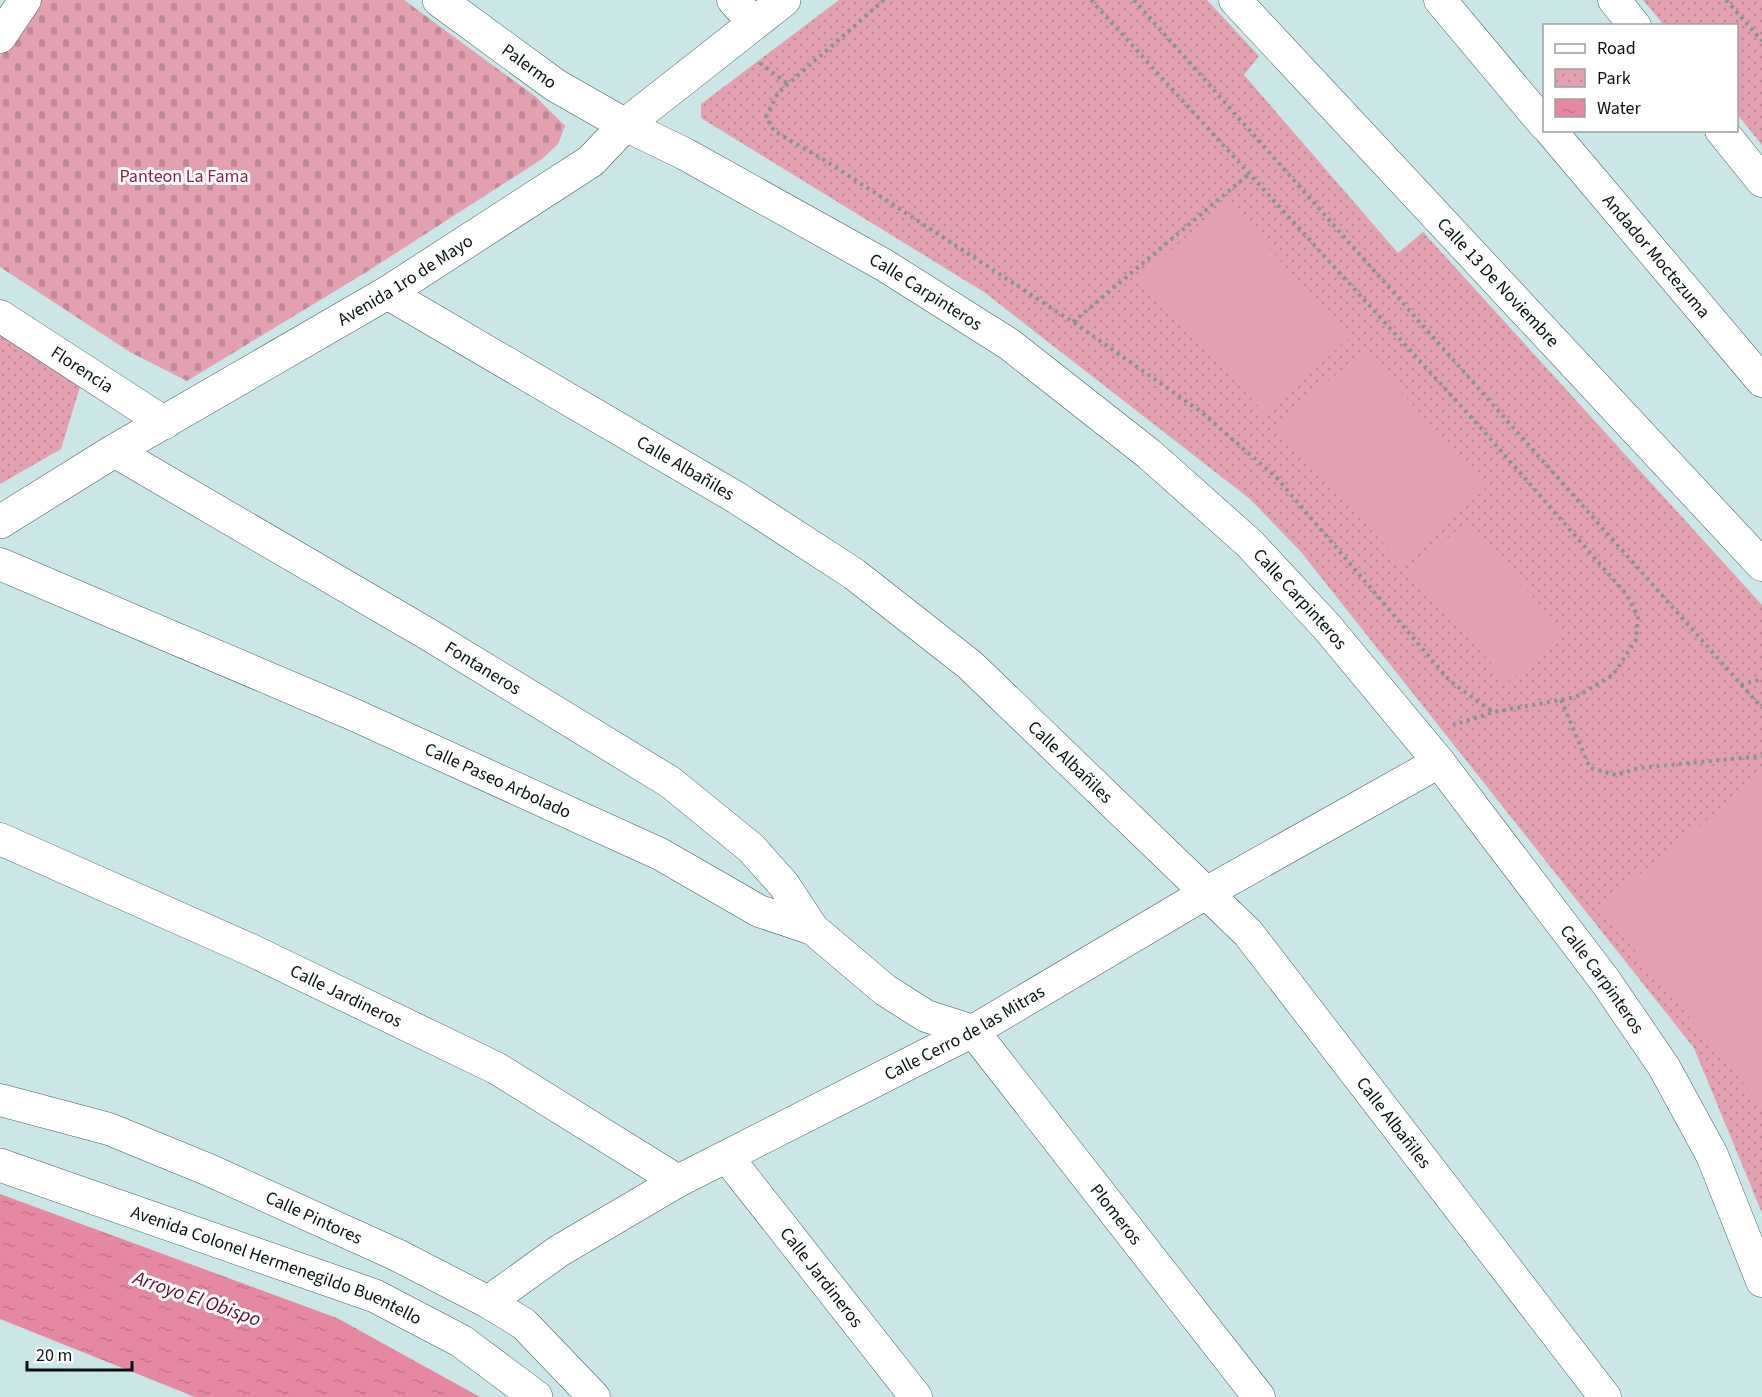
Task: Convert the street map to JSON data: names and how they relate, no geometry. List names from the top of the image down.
{
  "streets": {
    "street": [
      "Palermo",
      "Andador Moctezuma",
      "Avenida 1ro de Mayo",
      "Calle 13 De Noviembre",
      "Calle Carpinteros",
      "Florencia",
      "Calle Albañiles",
      "Fontaneros",
      "Calle Paseo Arbolado",
      "Calle Jardineros",
      "Calle Cerro de las Mitras",
      "Plomeros",
      "Calle Pintores",
      "Avenida Colonel Hermenegildo Buentello"
    ]
  },
  "crossings": [
    ["Palermo", "Avenida 1ro de Mayo"],
    ["Palermo", "Calle Carpinteros"],
    ["Avenida 1ro de Mayo", "Calle Carpinteros"],
    ["Avenida 1ro de Mayo", "Florencia"],
    ["Avenida 1ro de Mayo", "Calle Albañiles"],
    ["Avenida 1ro de Mayo", "Fontaneros"],
    ["Calle Carpinteros", "Calle Cerro de las Mitras"],
    ["Calle Albañiles", "Calle Cerro de las Mitras"],
    ["Fontaneros", "Calle Paseo Arbolado"],
    ["Calle Paseo Arbolado", "Calle Cerro de las Mitras"],
    ["Calle Paseo Arbolado", "Plomeros"],
    ["Calle Jardineros", "Calle Cerro de las Mitras"],
    ["Calle Cerro de las Mitras", "Plomeros"],
    ["Calle Cerro de las Mitras", "Calle Pintores"]
  ],
  "water": ["Arroyo El Obispo"],
  "parks": ["Panteon La Fama"],
  "legend": ["Road", "Park", "Water"],
  "scale_bar": "20 m"
}
